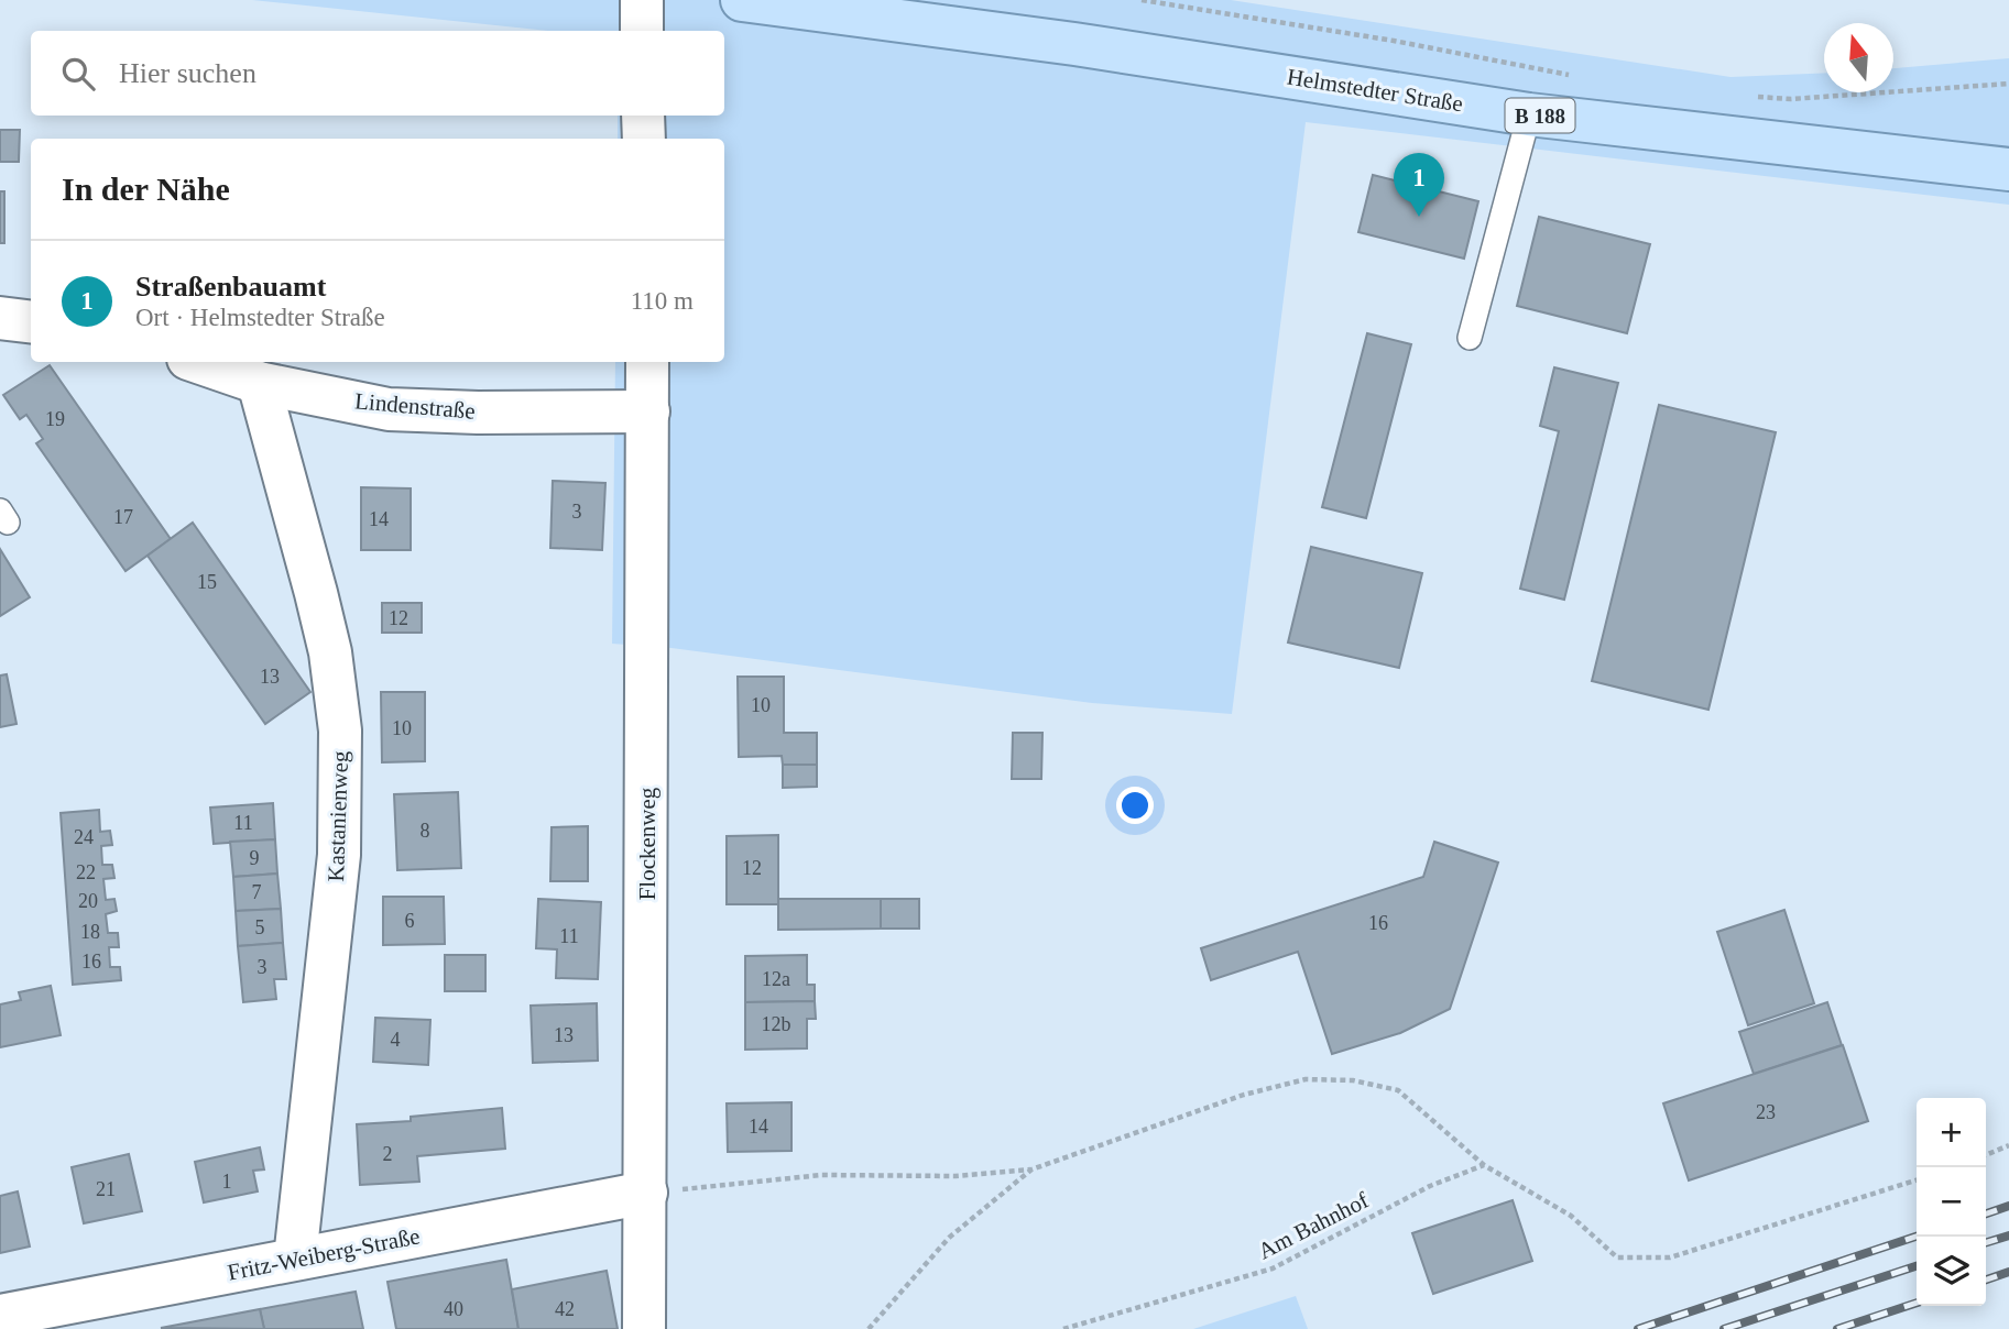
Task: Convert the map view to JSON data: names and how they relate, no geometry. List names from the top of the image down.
{
  "streets": {
    "main road": ["Helmstedter Straße", "B 188"],
    "street": [
      "Lindenstraße",
      "Kastanienweg",
      "Flockenweg",
      "Fritz-Weiberg-Straße"
    ],
    "path": ["Am Bahnhof"]
  },
  "crossings": [
    ["Lindenstraße", "Kastanienweg"],
    ["Lindenstraße", "Flockenweg"],
    ["Kastanienweg", "Fritz-Weiberg-Straße"],
    ["Flockenweg", "Fritz-Weiberg-Straße"]
  ],
  "house_numbers": [
    "19",
    "3",
    "17",
    "14",
    "15",
    "12",
    "13",
    "10",
    "10",
    "11",
    "8",
    "24",
    "9",
    "12",
    "22",
    "7",
    "20",
    "6",
    "16",
    "5",
    "18",
    "11",
    "16",
    "3",
    "12a",
    "12b",
    "13",
    "4",
    "23",
    "14",
    "2",
    "1",
    "21",
    "40",
    "42"
  ],
  "north": "top",
  "page": {
    "search": "Hier suchen",
    "heading": "In der Nähe",
    "pins": "1",
    "list": [
      {
        "mark": "1",
        "name": "Straßenbauamt",
        "note": "Ort · Helmstedter Straße",
        "value": "110 m"
      }
    ],
    "map_buttons": ["+", "−"]
  }
}
